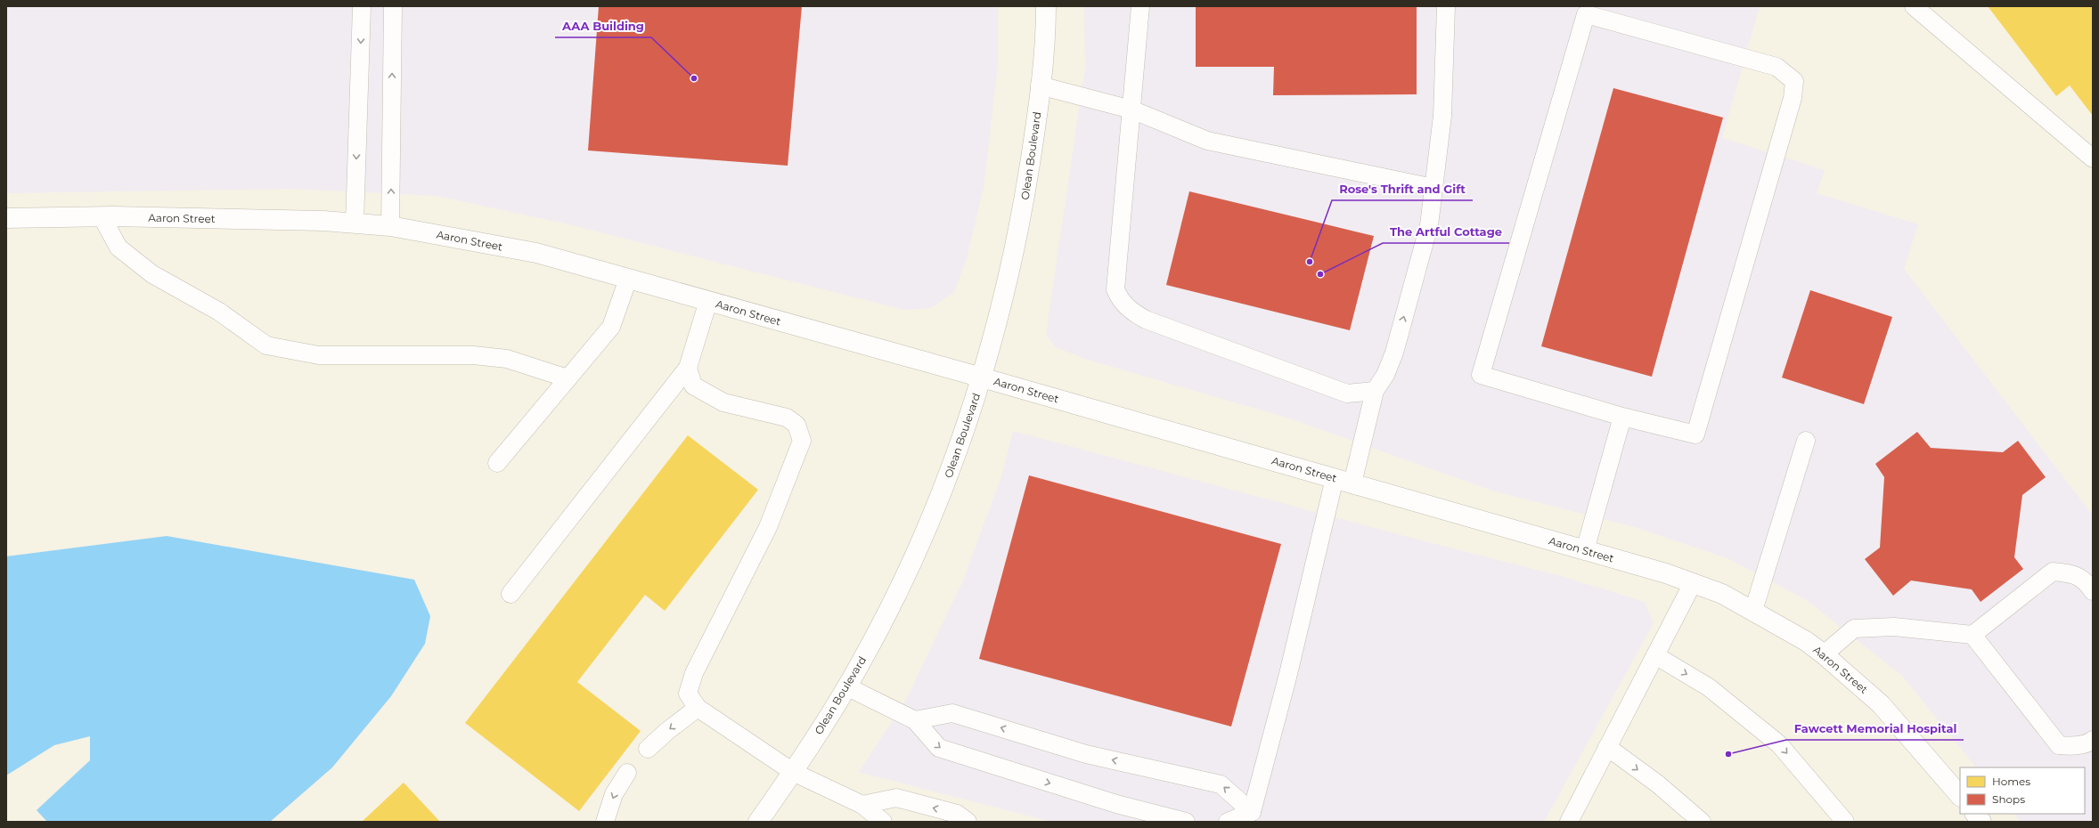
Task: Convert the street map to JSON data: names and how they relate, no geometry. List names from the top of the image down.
{
  "streets": {
    "street": ["Olean Boulevard", "Aaron Street"]
  },
  "crossings": [
    ["Olean Boulevard", "Aaron Street"]
  ],
  "places": [
    "AAA Building",
    "Rose's Thrift and Gift",
    "The Artful Cottage",
    "Fawcett Memorial Hospital"
  ],
  "legend": ["Homes", "Shops"]
}
